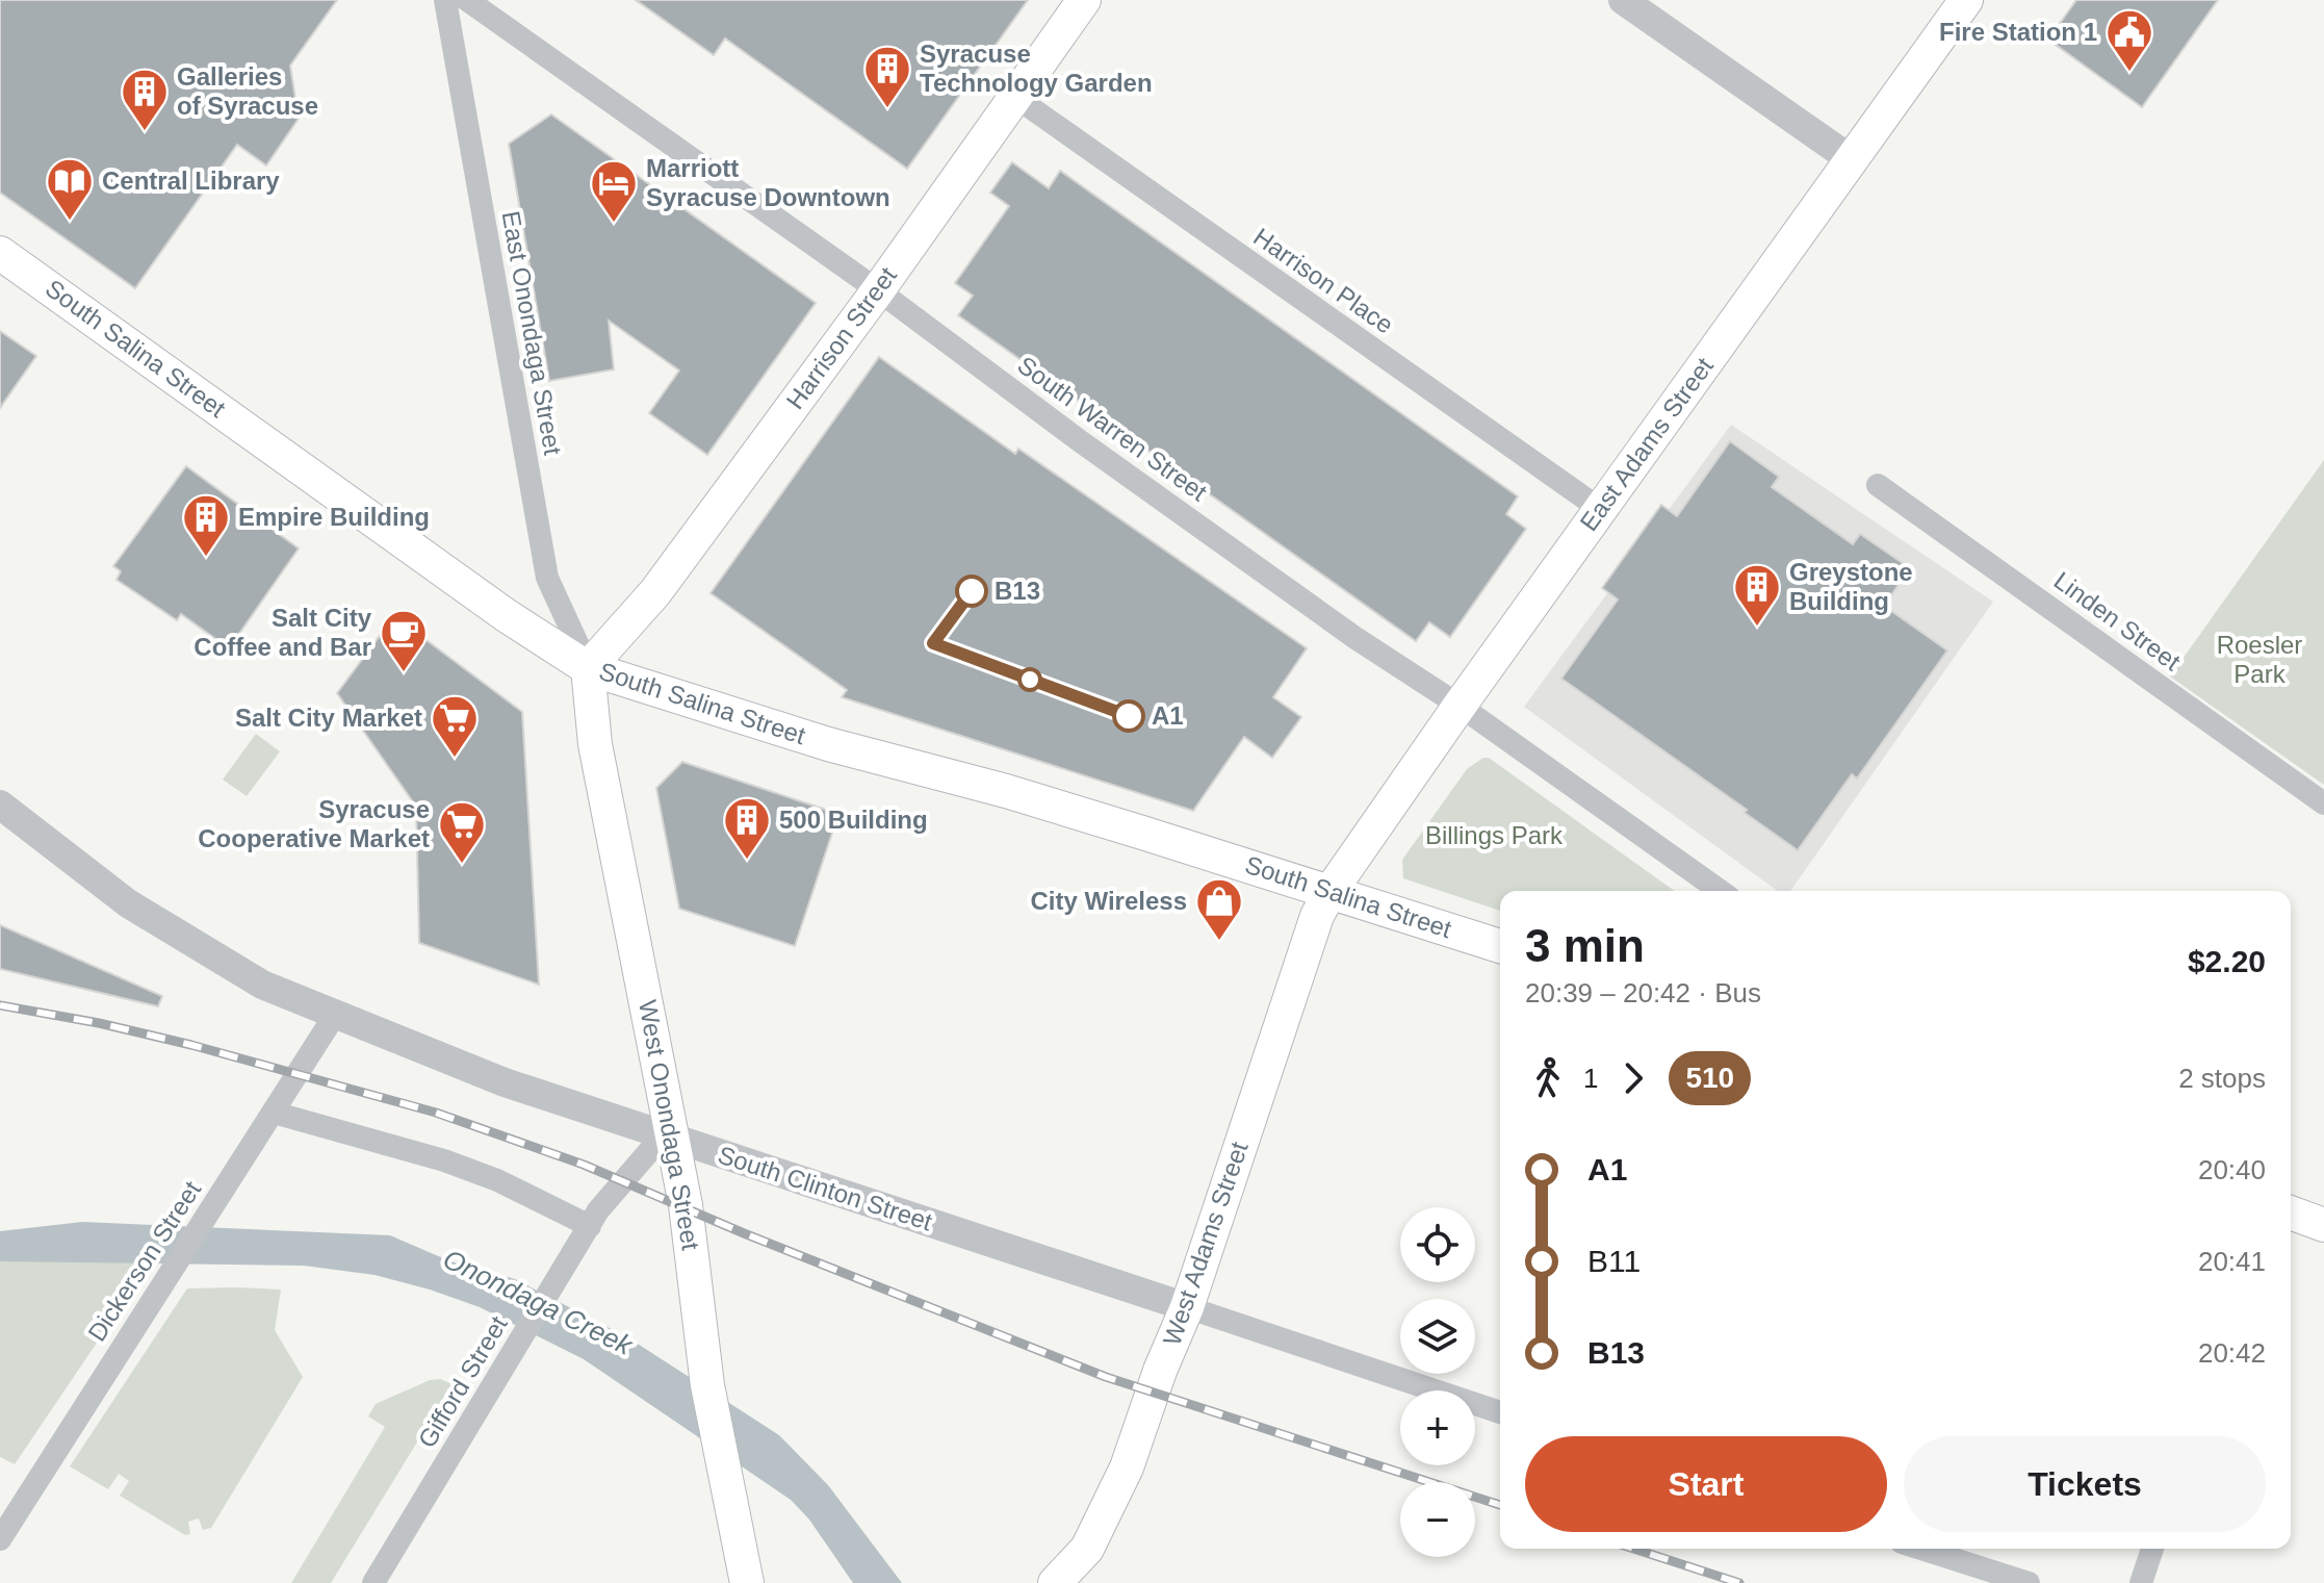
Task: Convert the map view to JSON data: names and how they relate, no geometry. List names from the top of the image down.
{
  "streets": {
    "main road": [
      "Harrison Street",
      "South Salina Street",
      "East Adams Street",
      "West Onondaga Street",
      "West Adams Street"
    ],
    "street": [
      "Harrison Place",
      "East Onondaga Street",
      "South Warren Street",
      "Linden Street",
      "South Clinton Street",
      "Dickerson Street",
      "Gifford Street"
    ]
  },
  "crossings": [
    ["Harrison Place", "Harrison Street"],
    ["Harrison Place", "East Adams Street"],
    ["East Onondaga Street", "Harrison Street"],
    ["East Onondaga Street", "South Salina Street"],
    ["East Onondaga Street", "West Onondaga Street"],
    ["Harrison Street", "South Salina Street"],
    ["Harrison Street", "South Warren Street"],
    ["Harrison Street", "West Onondaga Street"],
    ["South Salina Street", "East Adams Street"],
    ["South Salina Street", "West Onondaga Street"],
    ["South Salina Street", "West Adams Street"],
    ["South Warren Street", "East Adams Street"],
    ["East Adams Street", "West Adams Street"],
    ["West Onondaga Street", "South Clinton Street"],
    ["West Onondaga Street", "Gifford Street"],
    ["South Clinton Street", "West Adams Street"],
    ["South Clinton Street", "Dickerson Street"],
    ["South Clinton Street", "Gifford Street"]
  ],
  "water": ["Onondaga Creek"],
  "parks": ["Roesler Park", "Billings Park"],
  "places": {
    "public building": ["Fire Station 1"],
    "building": [
      "Syracuse Technology Garden",
      "Galleries of Syracuse",
      "Empire Building",
      "Greystone Building",
      "500 Building"
    ],
    "library": ["Central Library"],
    "hotel": ["Marriott Syracuse Downtown"],
    "other": ["B13", "A1"],
    "cafe": ["Salt City Coffee and Bar"],
    "supermarket": ["Salt City Market", "Syracuse Cooperative Market"],
    "shop": ["City Wireless"]
  },
  "lines": ["bus line 510"],
  "page": {
    "heading": ["3 min", "20:39 – 20:42 · Bus", "$2.20"],
    "legs": ["1", "510", "2 stops"],
    "list": [
      {
        "name": "A1",
        "value": "20:40"
      },
      {
        "name": "B11",
        "value": "20:41"
      },
      {
        "name": "B13",
        "value": "20:42"
      }
    ],
    "map_buttons": ["+", "−"],
    "buttons": ["Start", "Tickets"]
  }
}
